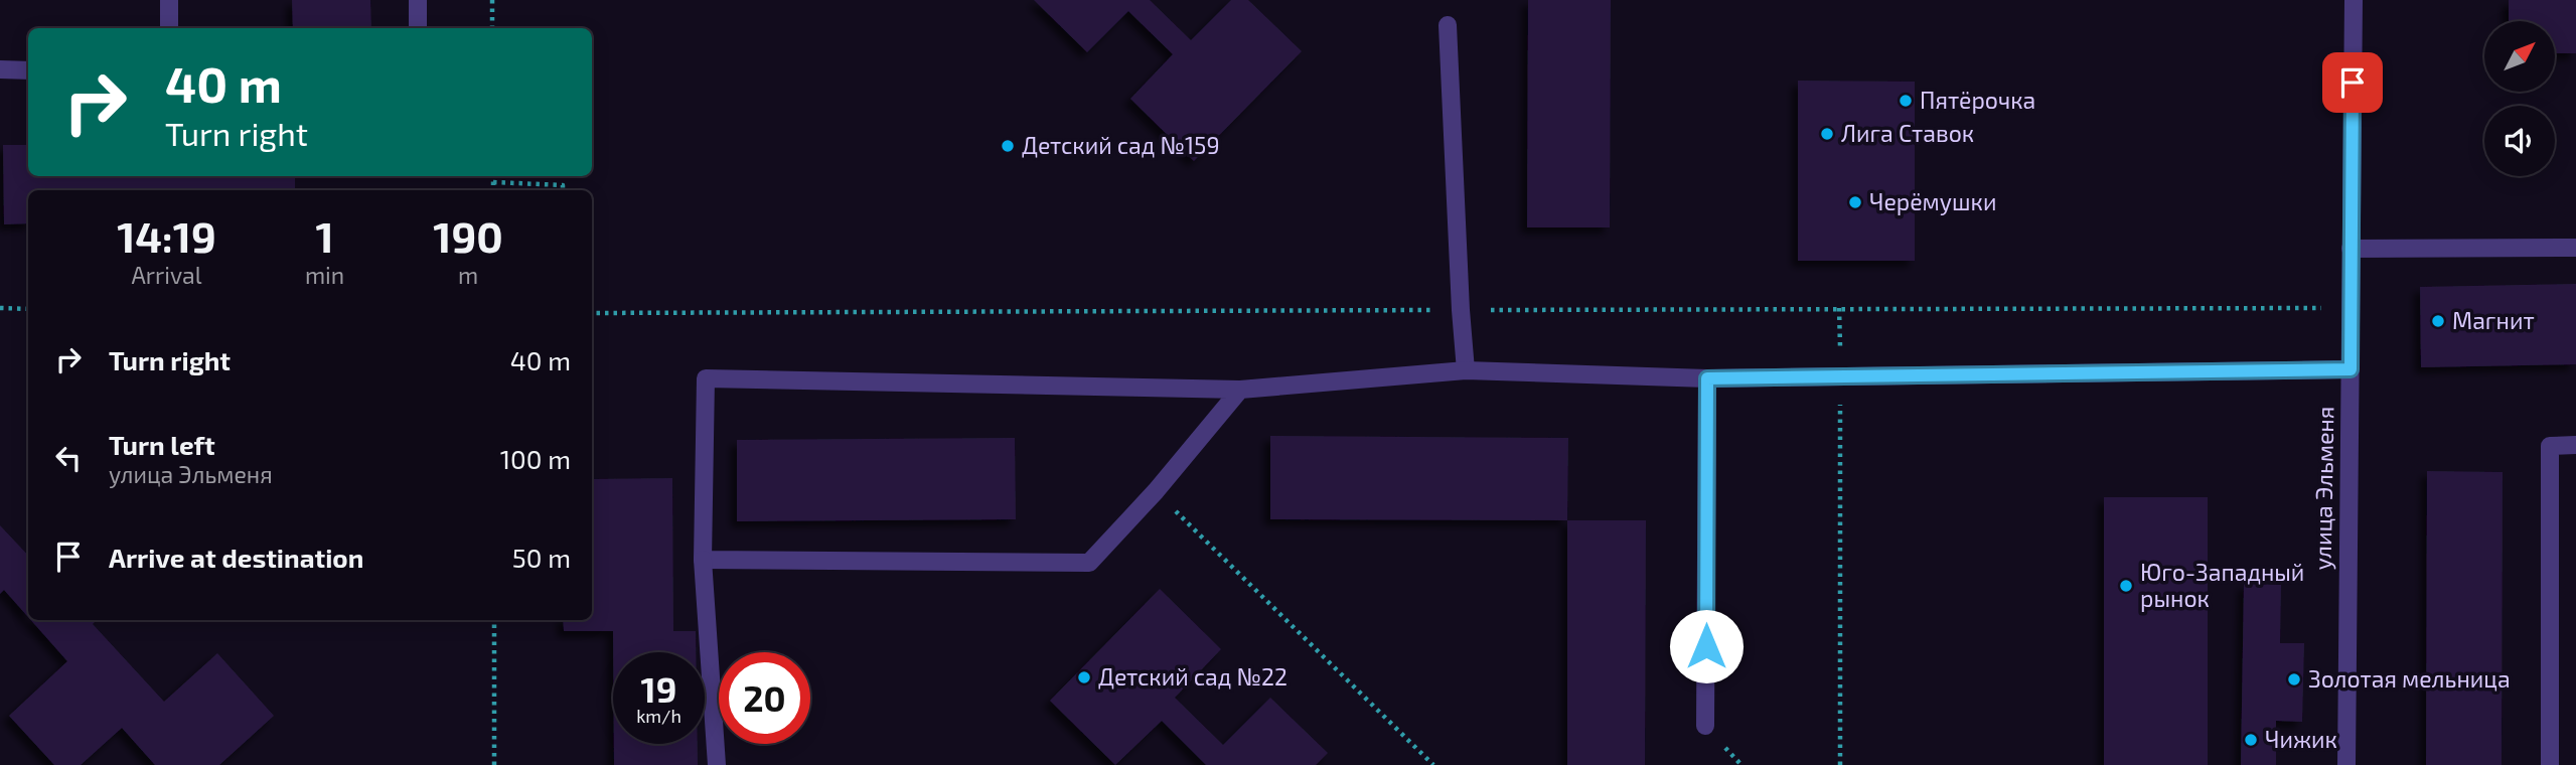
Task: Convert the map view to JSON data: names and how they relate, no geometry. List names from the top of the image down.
{
  "streets": {
    "street": ["улица Эльменя"]
  },
  "places": [
    "Пятёрочка",
    "Лига Ставок",
    "Детский сад №159",
    "Черёмушки",
    "Магнит",
    "Юго-Западный рынок",
    "Детский сад №22",
    "Золотая мельница",
    "Чижик"
  ],
  "north": "top right",
  "page": {
    "turn": ["40 m", "Turn right"],
    "eta": [
      "14:19",
      "Arrival",
      "1",
      "min",
      "190",
      "m"
    ],
    "list": [
      {
        "name": "Turn right",
        "value": "40 m"
      },
      {
        "name": "Turn left",
        "note": "улица Эльменя",
        "value": "100 m"
      },
      {
        "name": "Arrive at destination",
        "value": "50 m"
      }
    ],
    "speed": "19 km/h",
    "limit": "20"
  }
}
